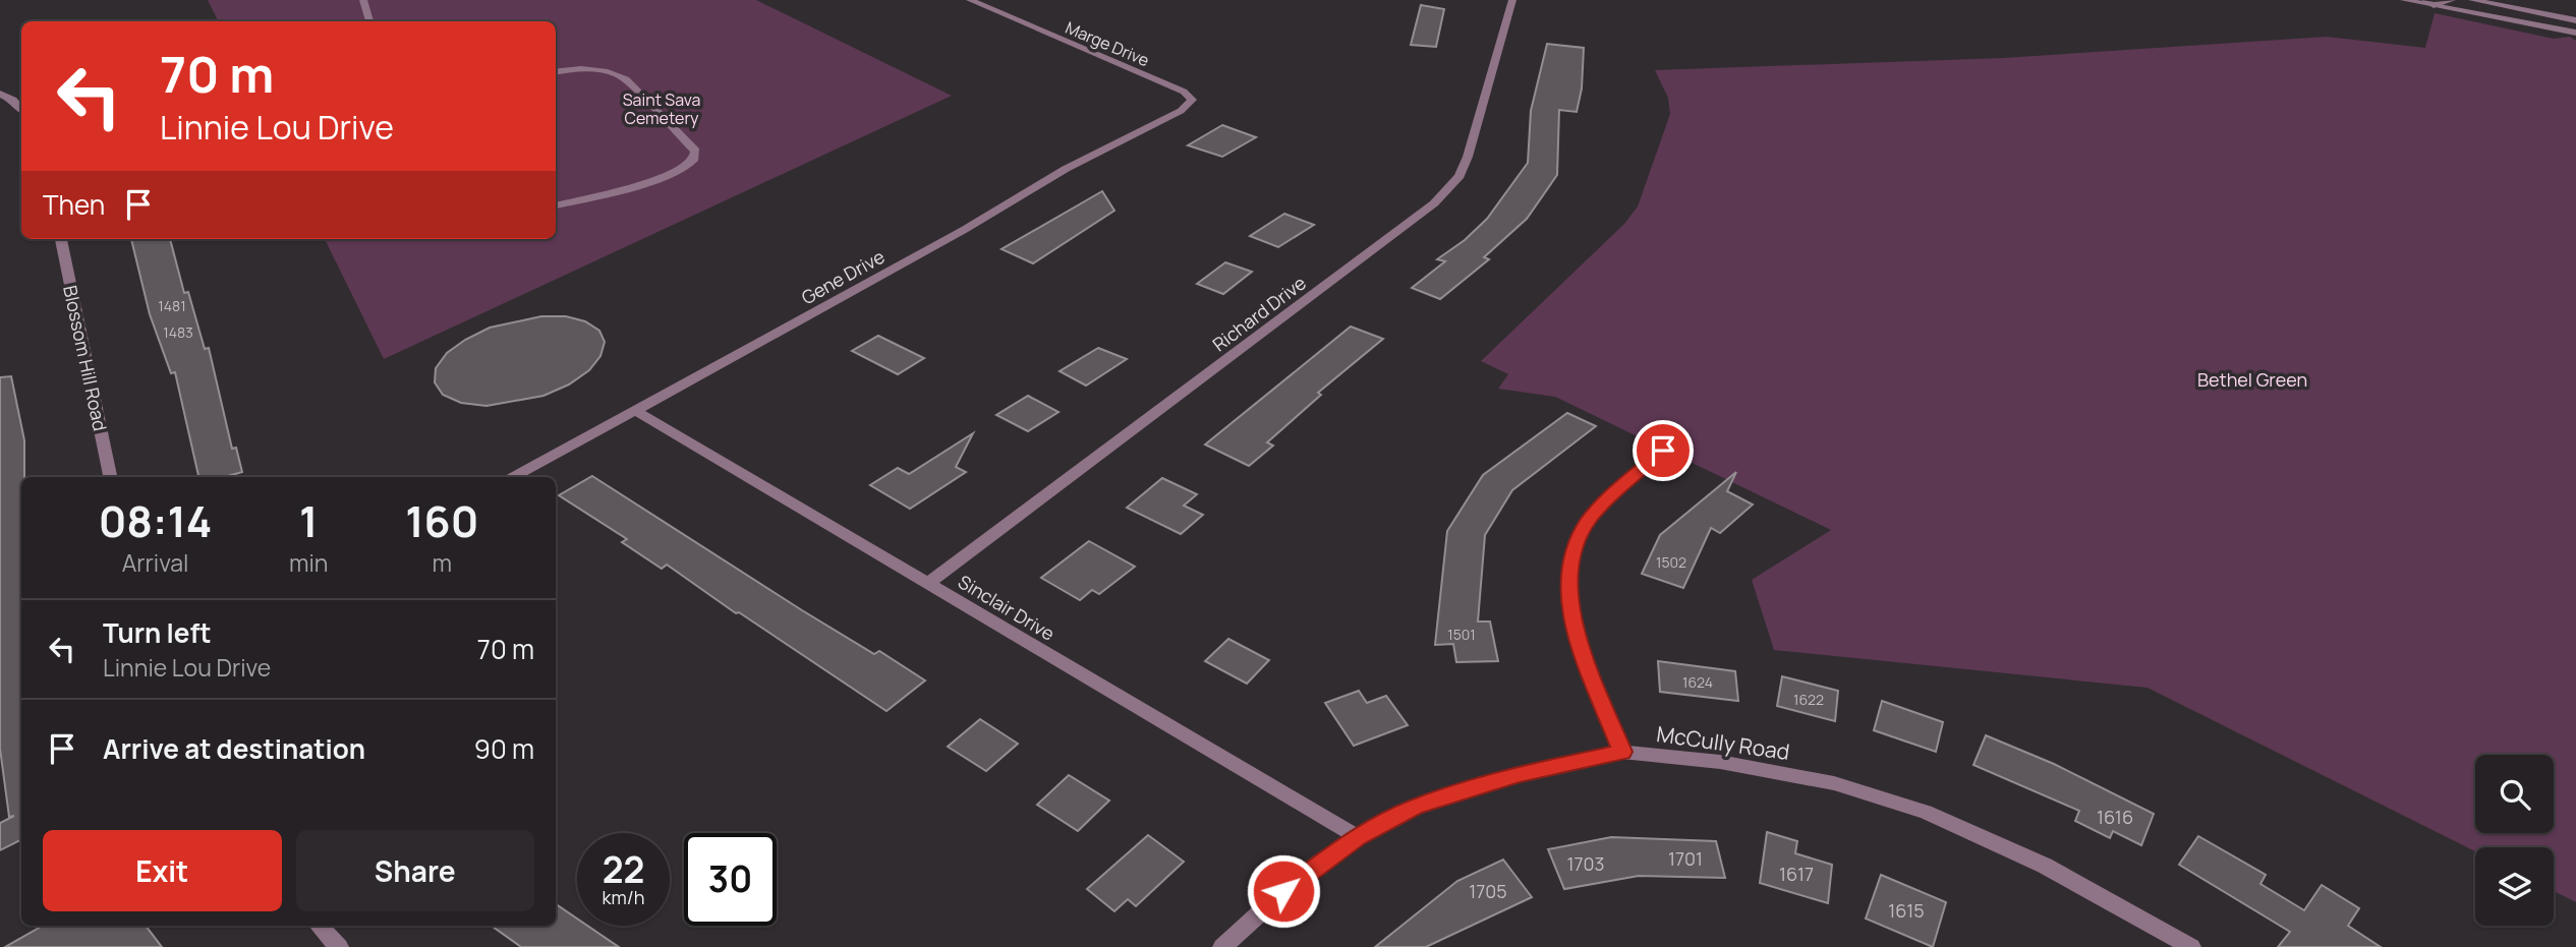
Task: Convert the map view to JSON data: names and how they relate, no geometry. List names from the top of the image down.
{
  "streets": {
    "street": [
      "Marge Drive",
      "Gene Drive",
      "Richard Drive",
      "Blossom Hill Road",
      "Sinclair Drive",
      "McCully Road"
    ]
  },
  "crossings": [
    ["Marge Drive", "Gene Drive"],
    ["Gene Drive", "Sinclair Drive"],
    ["Richard Drive", "Sinclair Drive"],
    ["Sinclair Drive", "McCully Road"]
  ],
  "parks": ["Saint Sava Cemetery", "Bethel Green"],
  "house_numbers": [
    "1481",
    "1483",
    "1502",
    "1501",
    "1624",
    "1622",
    "1616",
    "1701",
    "1703",
    "1617",
    "1705",
    "1615"
  ],
  "page": {
    "turn": ["70 m", "Linnie Lou Drive"],
    "then": "Then",
    "eta": [
      "08:14",
      "Arrival",
      "1",
      "min",
      "160",
      "m"
    ],
    "list": [
      {
        "name": "Turn left",
        "note": "Linnie Lou Drive",
        "value": "70 m"
      },
      {
        "name": "Arrive at destination",
        "value": "90 m"
      }
    ],
    "buttons": ["Exit", "Share"],
    "speed": "22 km/h",
    "limit": "30"
  }
}
